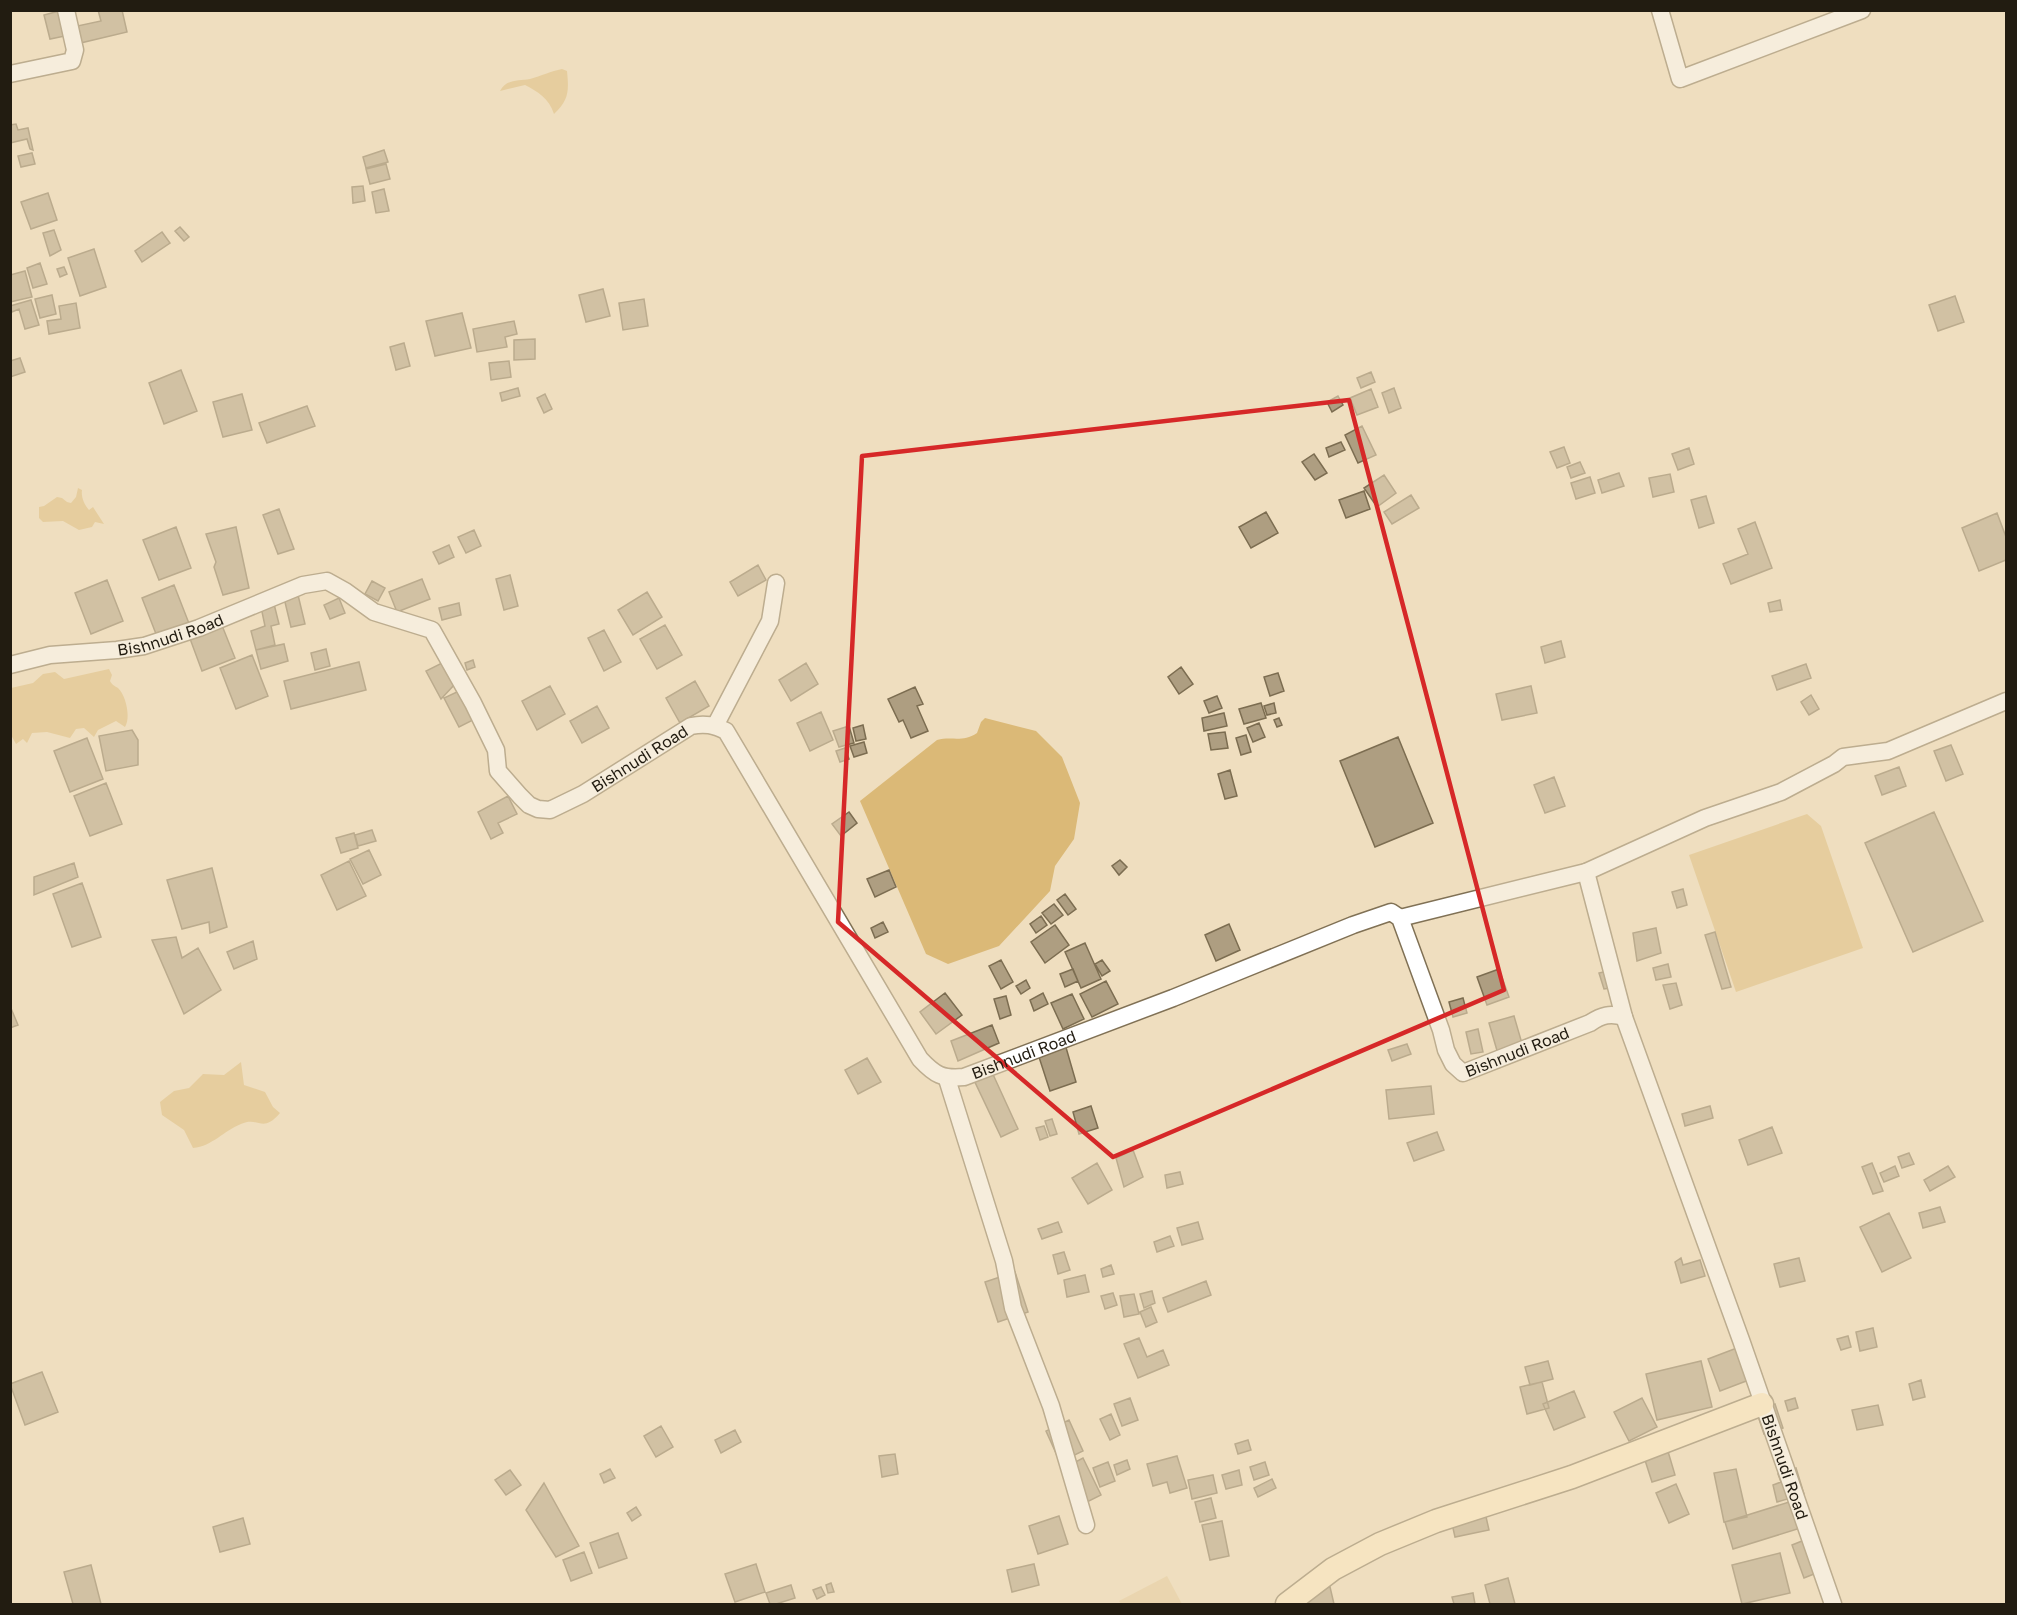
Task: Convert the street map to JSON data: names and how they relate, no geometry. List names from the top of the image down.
{
  "streets": {
    "street": ["Bishnudi Road"]
  }
}
